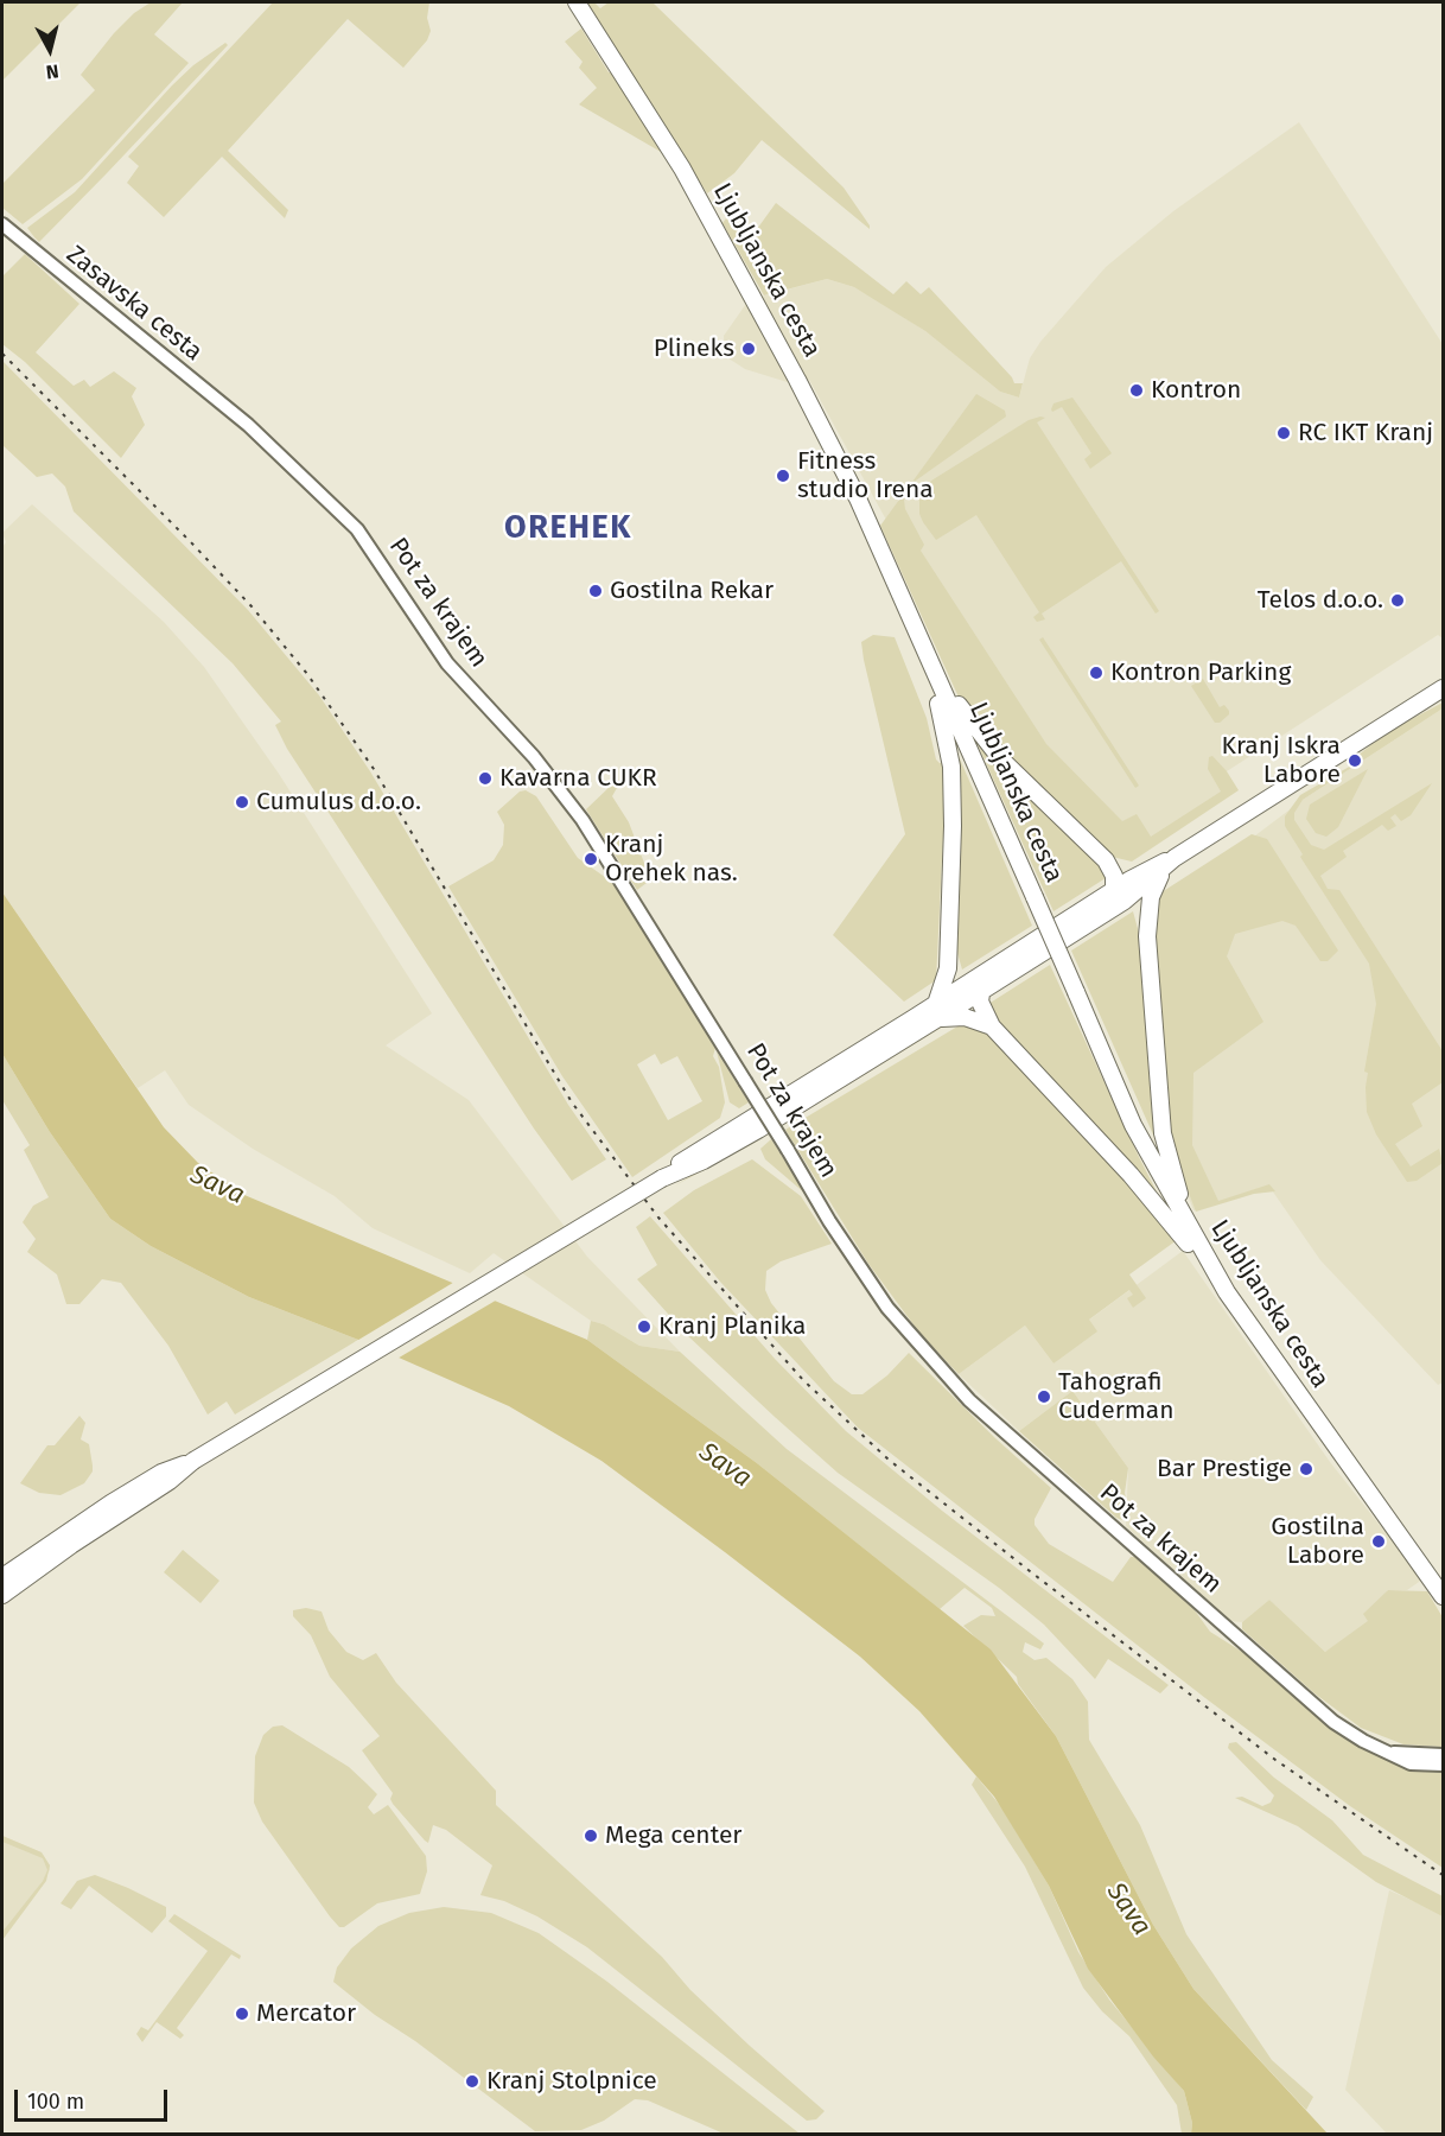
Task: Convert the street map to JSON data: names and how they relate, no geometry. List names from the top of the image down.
{
  "streets": {
    "main road": ["Ljubljanska cesta"],
    "street": ["Zasavska cesta", "Pot za krajem"]
  },
  "crossings": [
    ["Zasavska cesta", "Pot za krajem"]
  ],
  "districts": ["OREHEK"],
  "water": ["Sava"],
  "places": [
    "Plineks",
    "Kontron",
    "RC IKT Kranj",
    "Fitness studio Irena",
    "Gostilna Rekar",
    "Telos d.o.o.",
    "Kontron Parking",
    "Kranj Iskra Labore",
    "Kavarna CUKR",
    "Cumulus d.o.o.",
    "Kranj Orehek nas.",
    "Kranj Planika",
    "Tahografi Cuderman",
    "Bar Prestige",
    "Gostilna Labore",
    "Mega center",
    "Mercator",
    "Kranj Stolpnice"
  ],
  "scale_bar": "100 m",
  "north": "bottom"
}
